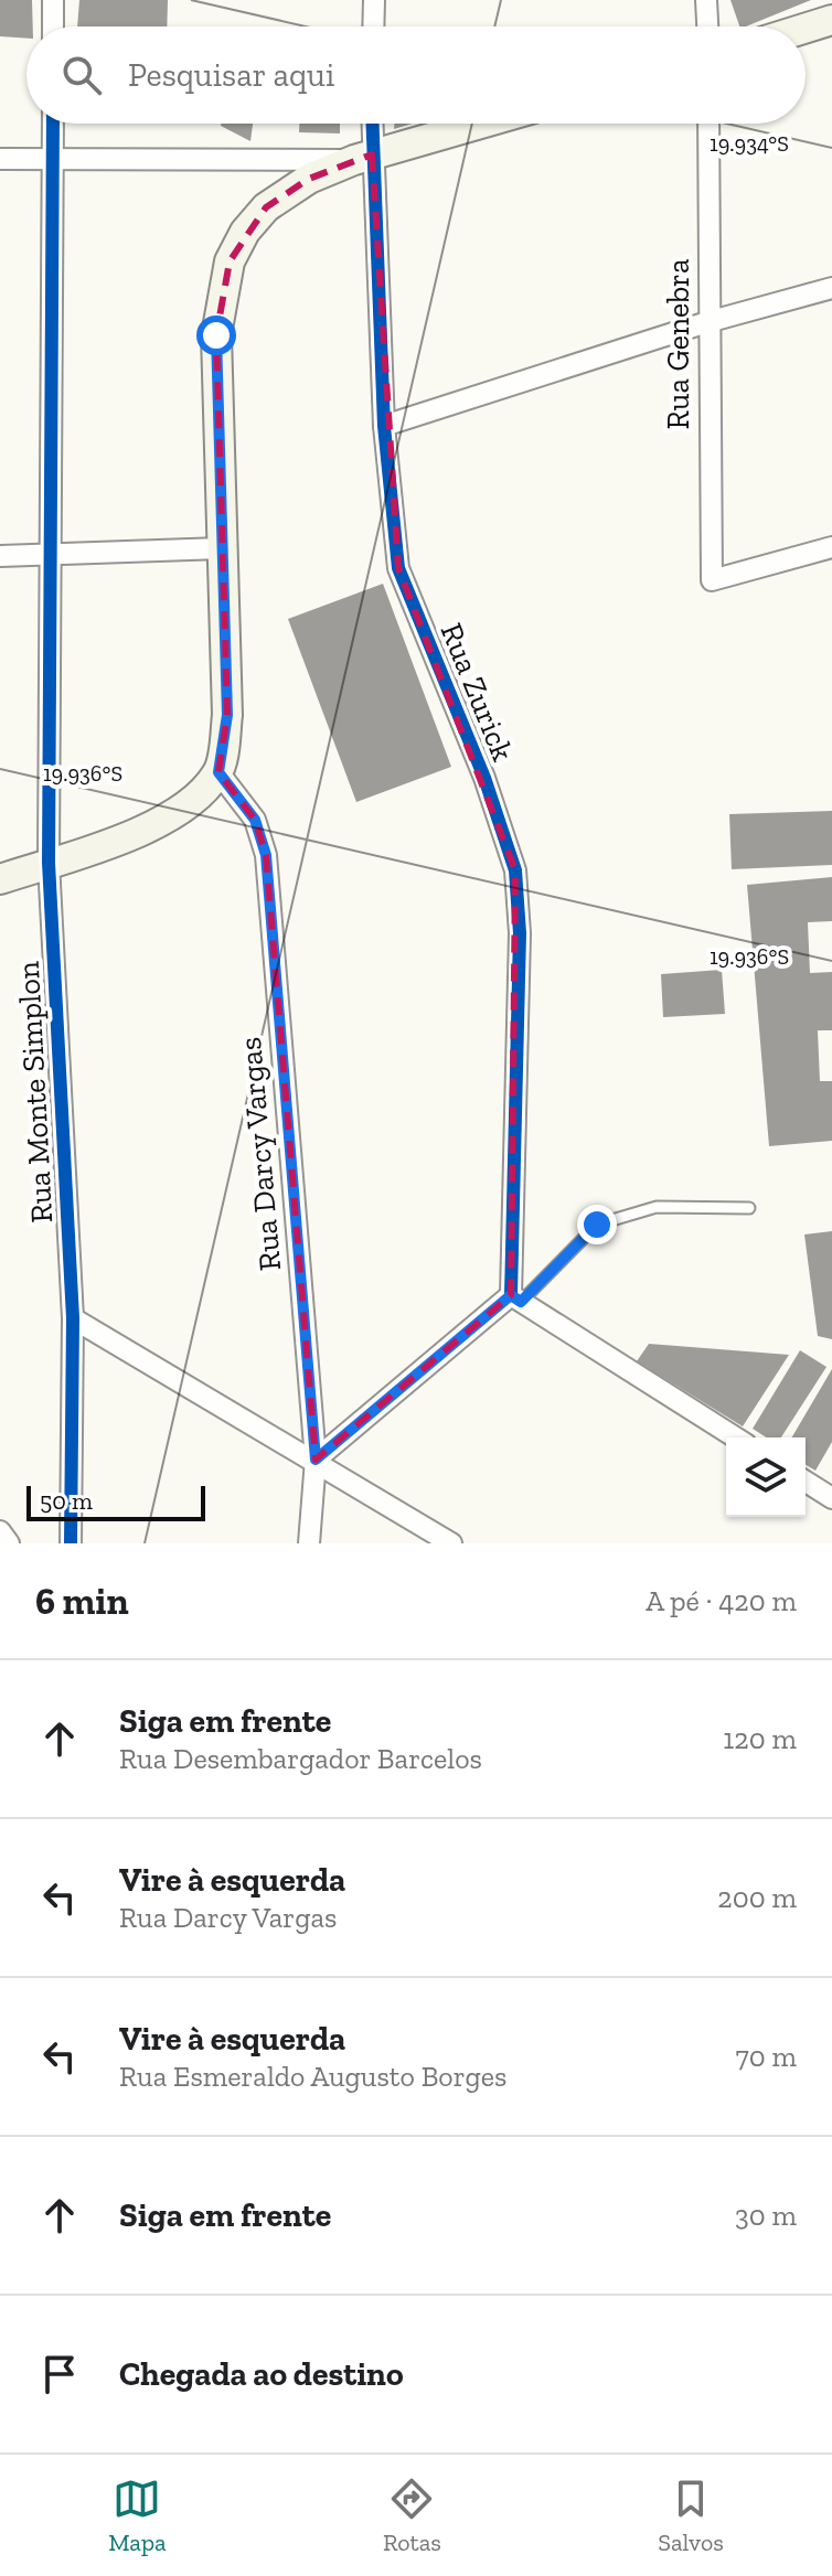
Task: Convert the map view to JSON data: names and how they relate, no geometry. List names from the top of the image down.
{
  "streets": {
    "street": [
      "Rua Genebra",
      "Rua Zurick",
      "Rua Monte Simplon",
      "Rua Darcy Vargas"
    ]
  },
  "scale_bar": "50 m",
  "page": {
    "search": "Pesquisar aqui",
    "scale": "50 m",
    "heading": ["6 min", "A pé · 420 m"],
    "list": [
      ["Siga em frente", "Rua Desembargador Barcelos", "120 m"],
      ["Vire à esquerda", "Rua Darcy Vargas", "200 m"],
      ["Vire à esquerda", "Rua Esmeraldo Augusto Borges", "70 m"],
      ["Siga em frente", "30 m"],
      "Chegada ao destino"
    ],
    "nav": ["Mapa", "Rotas", "Salvos"]
  },
  "coordinates": ["19.934°S", "19.936°S"]
}
